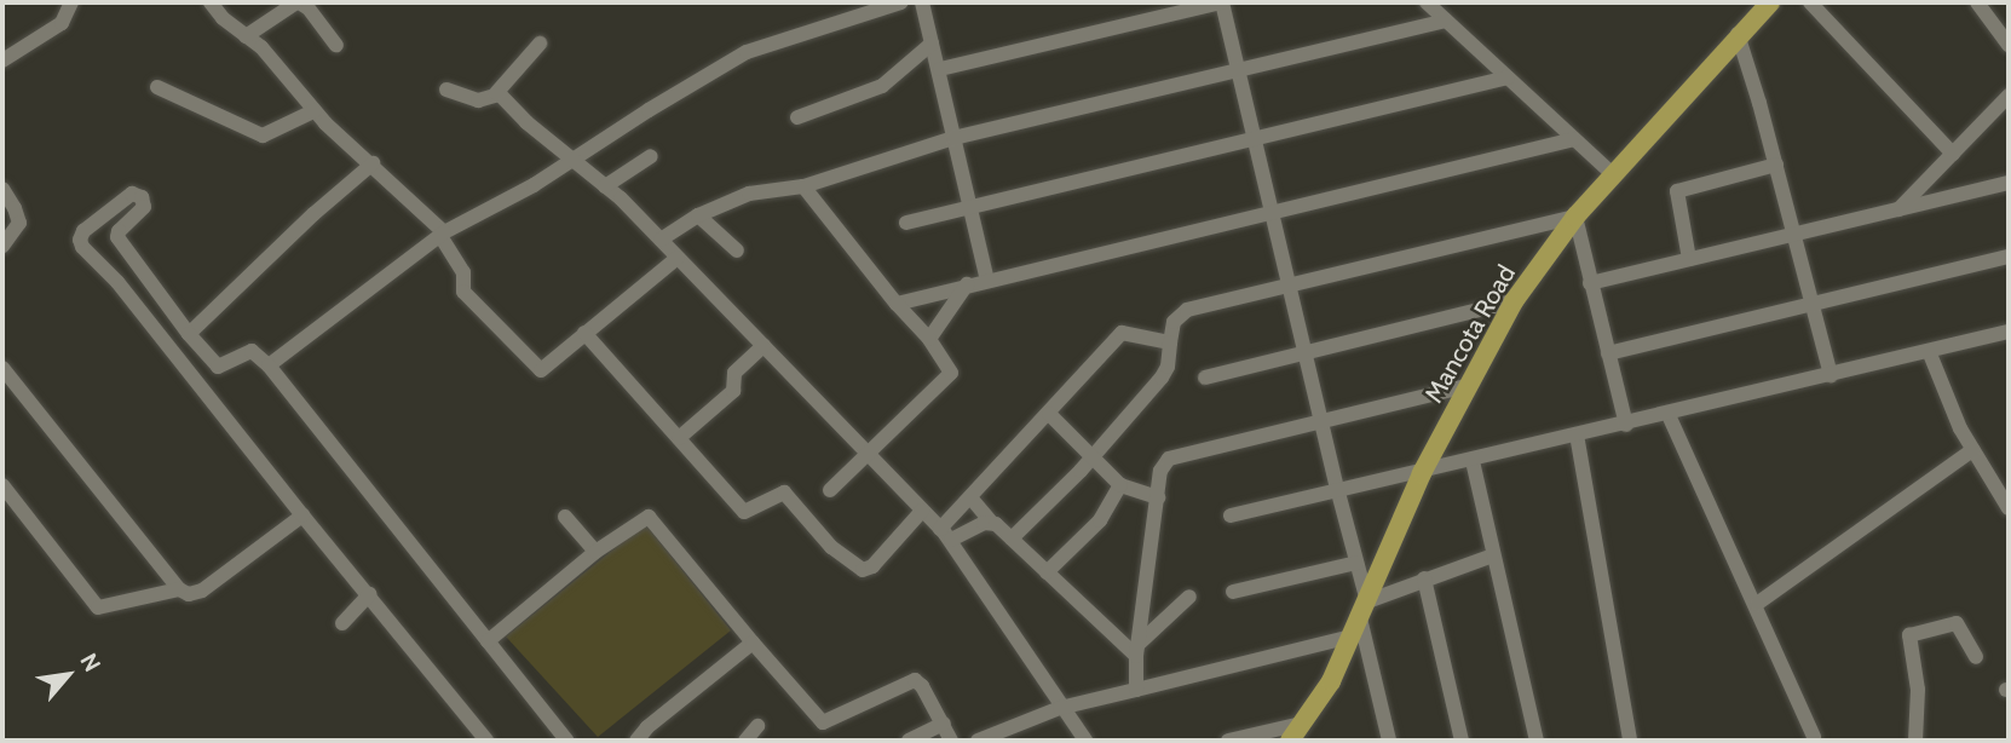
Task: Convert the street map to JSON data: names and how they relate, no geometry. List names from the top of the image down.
{
  "streets": {
    "main road": ["Mancota Road"]
  },
  "north": "top right"
}
